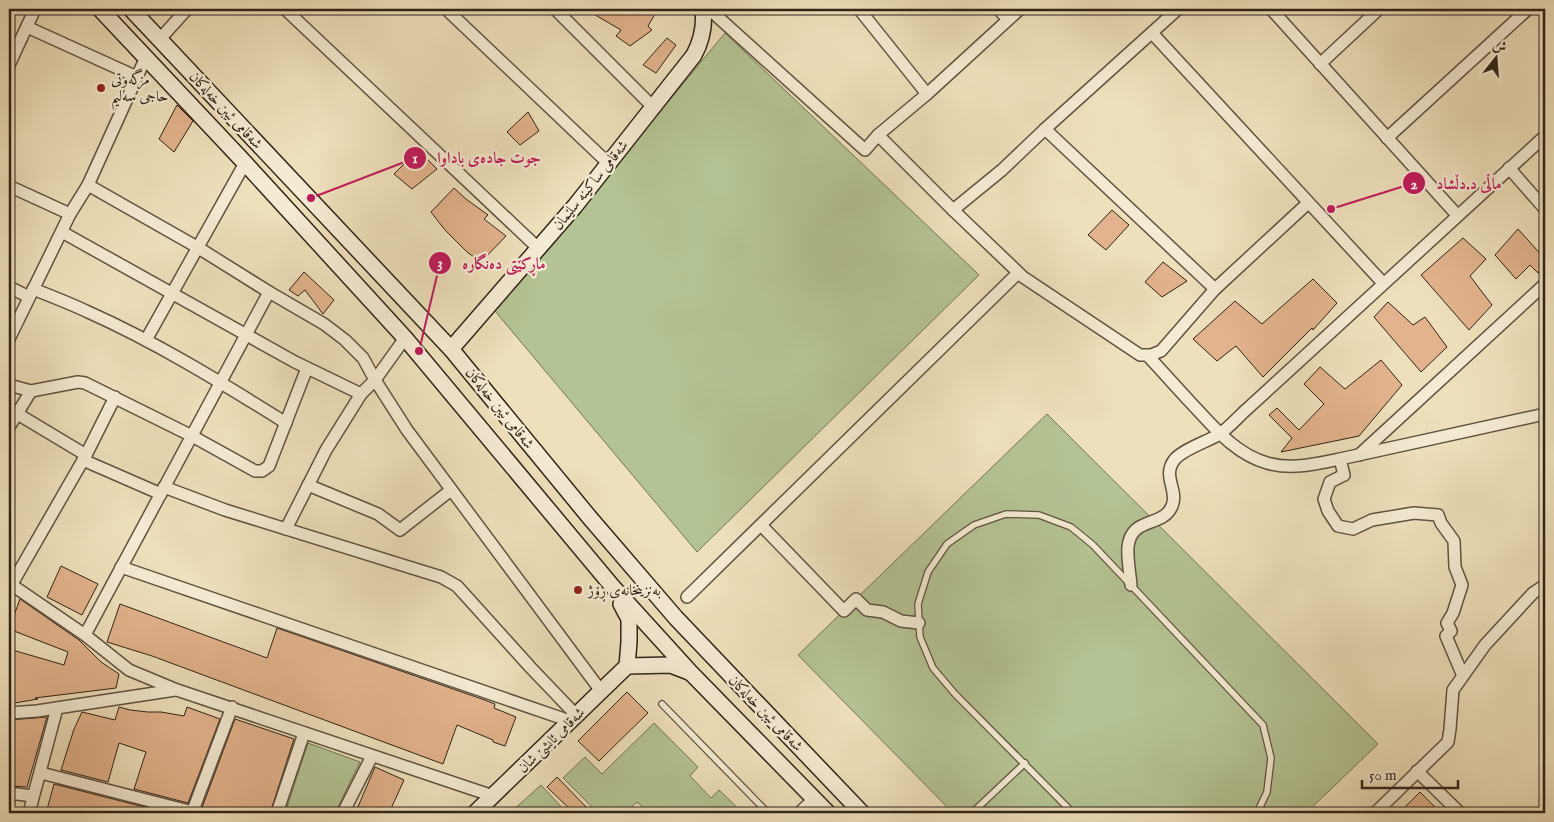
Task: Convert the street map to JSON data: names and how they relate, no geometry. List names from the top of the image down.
{
  "streets": {
    "main road": ["شەقامی ئیبن خەلەکان", "شەقامی ساکینە سلێمان", "شەقامی ئایشێ شان"]
  },
  "crossings": [
    ["شەقامی ئیبن خەلەکان", "شەقامی ساکینە سلێمان"]
  ],
  "places": [
    "مزگەوتی حاجی سەلیم",
    "جوت جادەی باداوا",
    "ماڵی د.دڵشاد",
    "ماڕكێتی دەنگارە",
    "بەنزینخانەی ڕۆژ"
  ],
  "scale_bar": "50 m",
  "north": "top"
}
